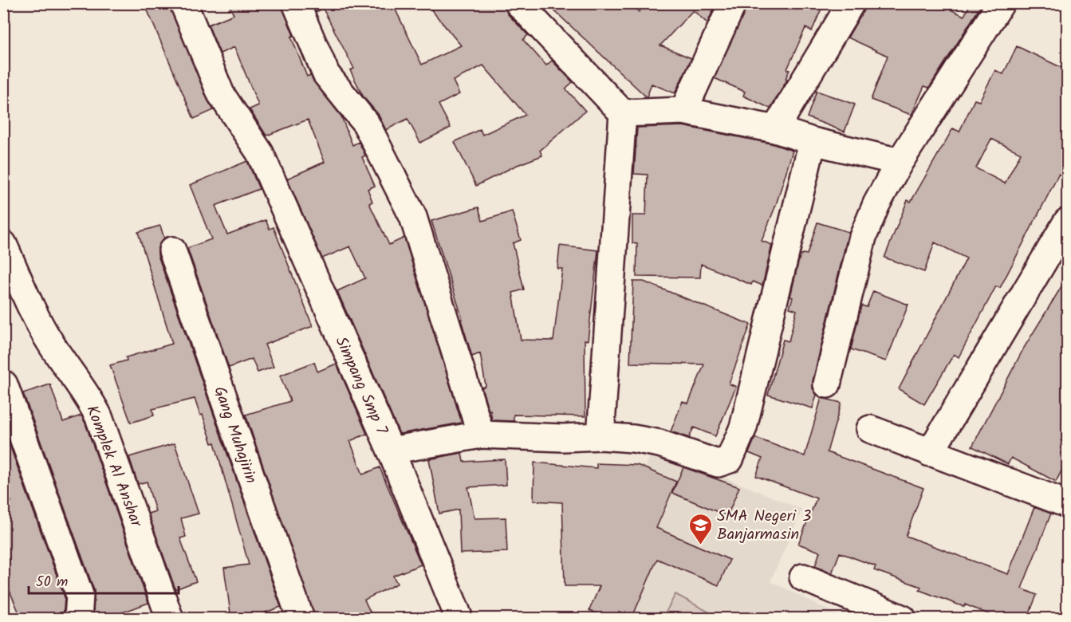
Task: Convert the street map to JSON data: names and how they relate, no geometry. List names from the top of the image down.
{
  "streets": {
    "street": ["Simpang Smp 7", "Gang Muhajirin", "Komplek Al Anshar"]
  },
  "places": {
    "school or university": ["SMA Negeri 3 Banjarmasin"]
  },
  "scale_bar": "50 m"
}
